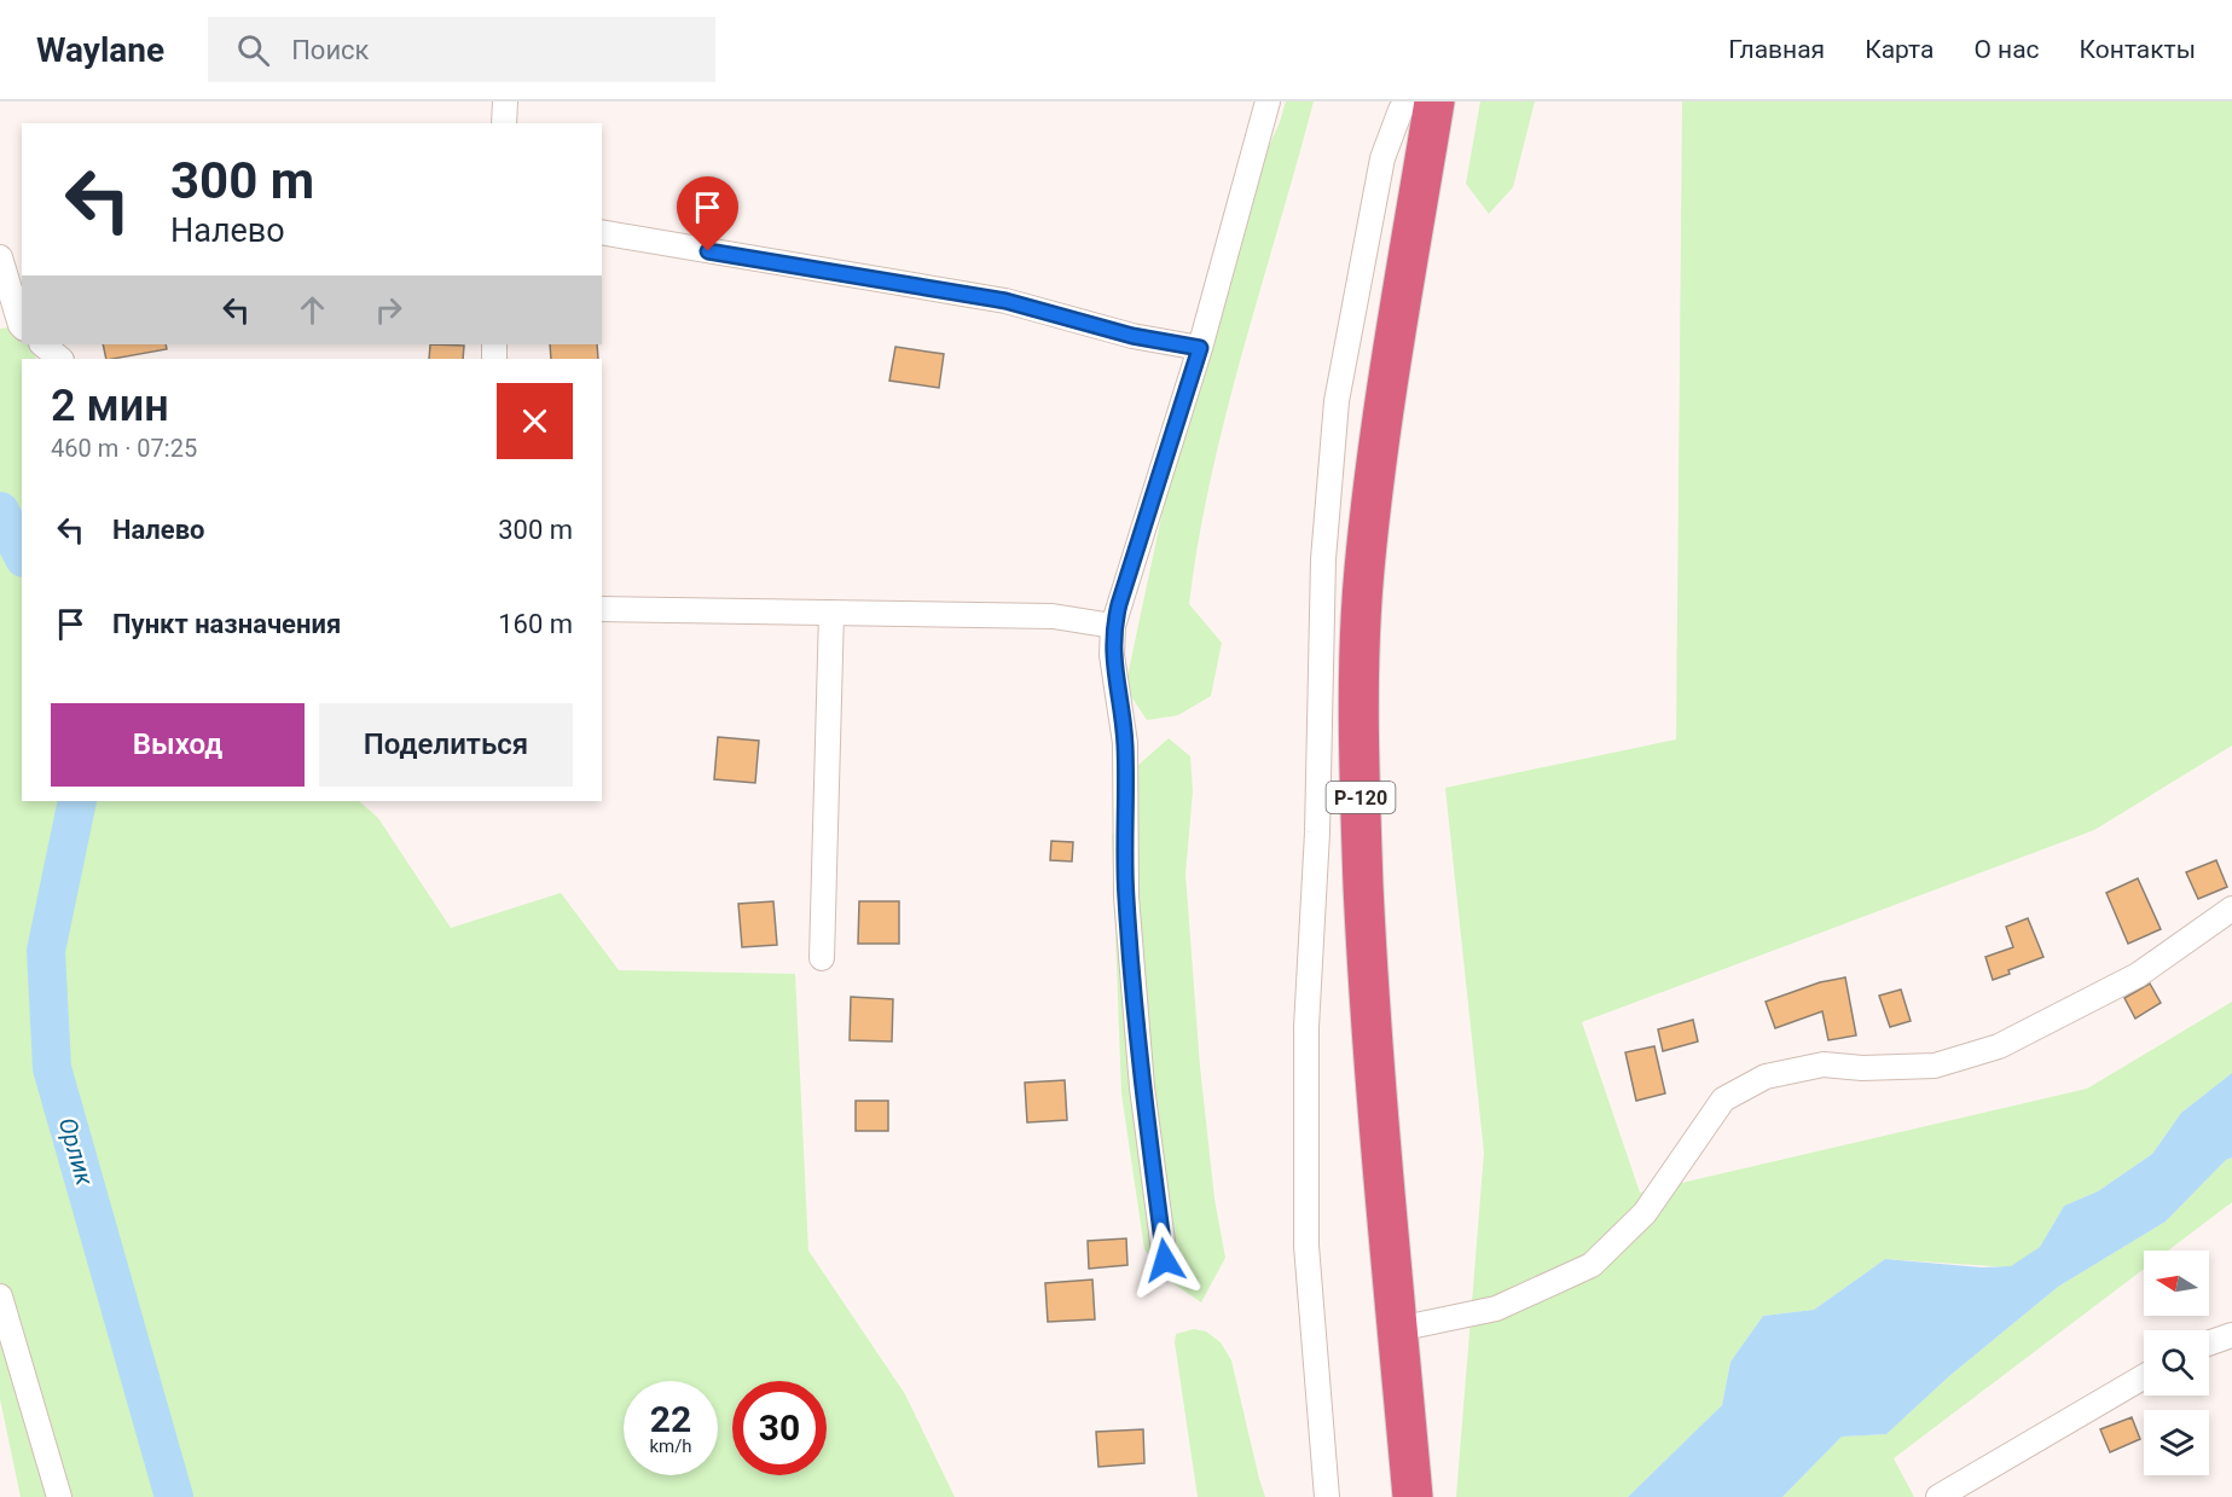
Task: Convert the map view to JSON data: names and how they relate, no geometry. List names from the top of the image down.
{
  "streets": {
    "highway": ["Р-120"]
  },
  "water": ["Орлик"],
  "north": "left",
  "page": {
    "header": "Waylane",
    "search": "Поиск",
    "nav": [
      "Главная",
      "Карта",
      "О нас",
      "Контакты"
    ],
    "turn": ["300 m", "Налево"],
    "heading": ["2 мин", "460 m · 07:25"],
    "list": [
      {
        "name": "Налево",
        "value": "300 m"
      },
      {
        "name": "Пункт назначения",
        "value": "160 m"
      }
    ],
    "buttons": ["Выход", "Поделиться"],
    "speed": "22 km/h",
    "limit": "30"
  }
}
